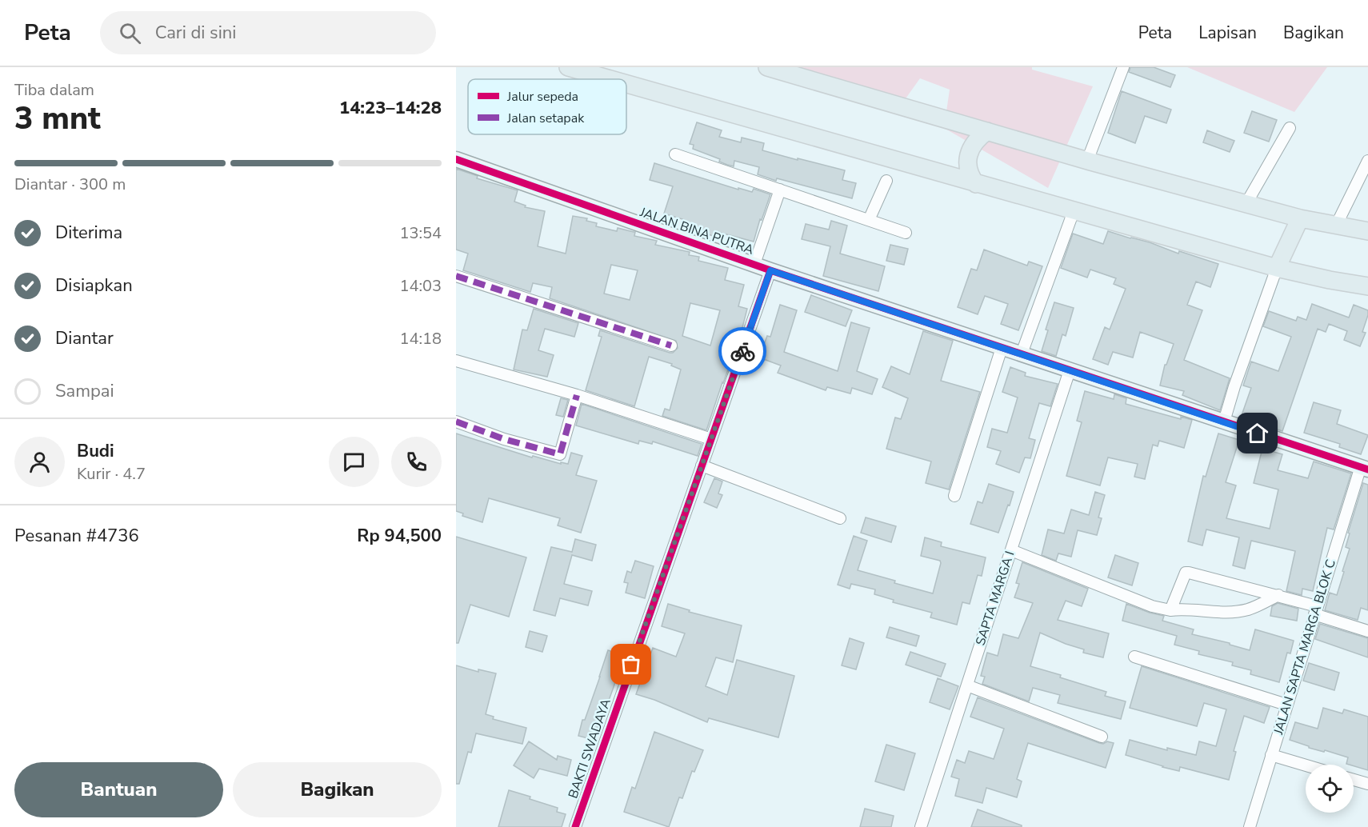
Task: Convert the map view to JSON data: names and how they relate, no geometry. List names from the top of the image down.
{
  "streets": {
    "street": [
      "JALAN BINA PUTRA",
      "SAPTA MARGA I",
      "JALAN SAPTA MARGA BLOK C",
      "BAKTI SWADAYA"
    ]
  },
  "crossings": [
    ["JALAN BINA PUTRA", "SAPTA MARGA I"],
    ["JALAN BINA PUTRA", "JALAN SAPTA MARGA BLOK C"],
    ["JALAN BINA PUTRA", "BAKTI SWADAYA"]
  ],
  "legend": ["Jalur sepeda", "Jalan setapak"],
  "page": {
    "header": "Peta",
    "search": "Cari di sini",
    "nav": ["Peta", "Lapisan", "Bagikan"],
    "heading": ["3 mnt", "Tiba dalam", "14:23–14:28"],
    "panel": [
      "Budi",
      "Kurir · 4.7",
      "Pesanan #4736",
      "Rp 94,500"
    ],
    "bar": "Diantar · 300 m",
    "list": [
      ["Diterima", "13:54"],
      ["Disiapkan", "14:03"],
      ["Diantar", "14:18"],
      "Sampai"
    ],
    "buttons": ["Bantuan", "Bagikan"]
  }
}
